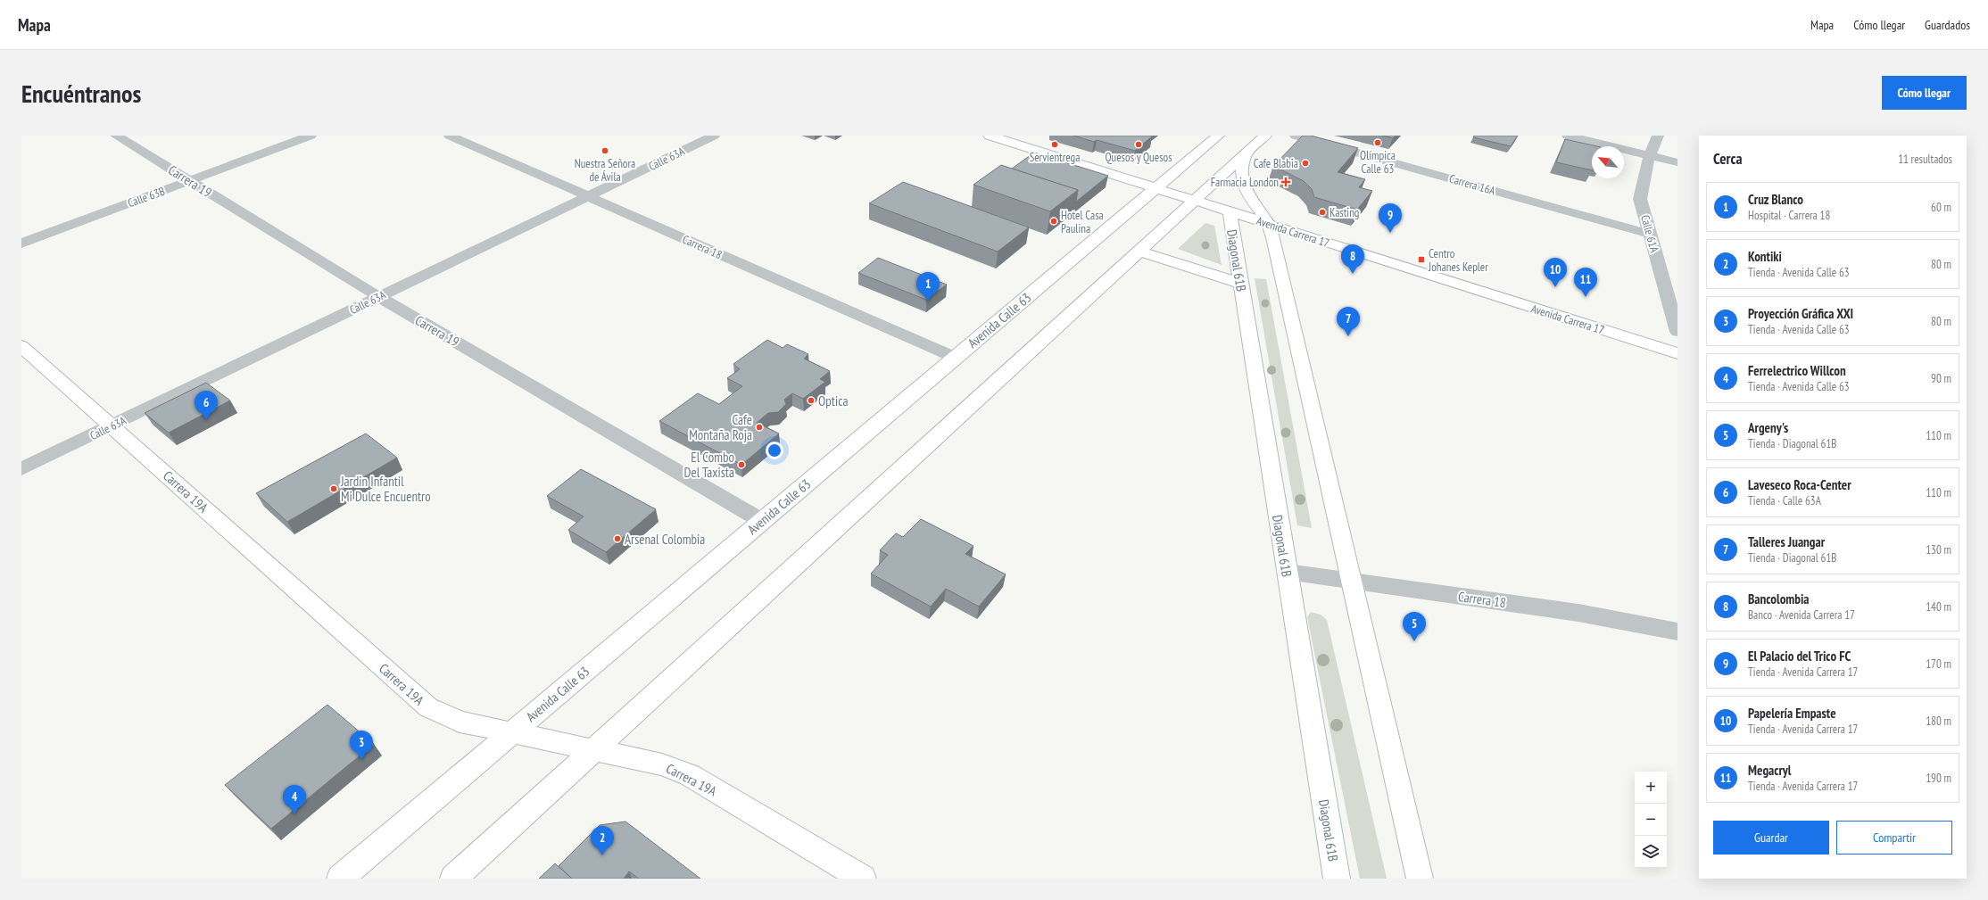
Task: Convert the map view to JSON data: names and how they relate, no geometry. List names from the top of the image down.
{
  "streets": {
    "main road": [
      "Avenida Carrera 17",
      "Diagonal 61B",
      "Avenida Calle 63",
      "Carrera 19A"
    ],
    "street": [
      "Calle 63A",
      "Carrera 19",
      "Carrera 16A",
      "Calle 63B",
      "Calle 61A",
      "Carrera 18"
    ]
  },
  "crossings": [
    ["Calle 63A", "Carrera 19"],
    ["Calle 63A", "Carrera 18"],
    ["Calle 63A", "Carrera 19A"],
    ["Carrera 19", "Calle 63B"],
    ["Carrera 19", "Avenida Calle 63"],
    ["Carrera 16A", "Calle 61A"],
    ["Avenida Carrera 17", "Diagonal 61B"],
    ["Avenida Carrera 17", "Avenida Calle 63"],
    ["Carrera 18", "Diagonal 61B"],
    ["Carrera 18", "Avenida Calle 63"],
    ["Avenida Calle 63", "Carrera 19A"]
  ],
  "places": {
    "other": [
      "Olímpica Calle 63",
      "Servientrega",
      "Quesos y Quesos",
      "Nuestra Señora de Ávila",
      "Cafe Blabia",
      "Kasting",
      "Hotel Casa Paulina",
      "Optica",
      "Cafe Montaña Roja",
      "El Combo Del Taxista",
      "Jardin Infantil Mi Dulce Encuentro",
      "Arsenal Colombia"
    ],
    "health": ["Farmacia London"],
    "transit": ["Centro Johanes Kepler"]
  },
  "north": "top left",
  "page": {
    "header": "Mapa",
    "nav": ["Mapa", "Cómo llegar", "Guardados"],
    "buttons": [
      "Cómo llegar",
      ["Guardar", "Compartir"]
    ],
    "title": "Encuéntranos",
    "heading": ["Cerca", "11 resultados"],
    "list": [
      {
        "mark": "1",
        "name": "Cruz Blanco",
        "note": "Hospital · Carrera 18",
        "value": "60 m"
      },
      {
        "mark": "2",
        "name": "Kontiki",
        "note": "Tienda · Avenida Calle 63",
        "value": "80 m"
      },
      {
        "mark": "3",
        "name": "Proyección Gráfica XXI",
        "note": "Tienda · Avenida Calle 63",
        "value": "80 m"
      },
      {
        "mark": "4",
        "name": "Ferrelectrico Willcon",
        "note": "Tienda · Avenida Calle 63",
        "value": "90 m"
      },
      {
        "mark": "5",
        "name": "Argeny's",
        "note": "Tienda · Diagonal 61B",
        "value": "110 m"
      },
      {
        "mark": "6",
        "name": "Laveseco Roca-Center",
        "note": "Tienda · Calle 63A",
        "value": "110 m"
      },
      {
        "mark": "7",
        "name": "Talleres Juangar",
        "note": "Tienda · Diagonal 61B",
        "value": "130 m"
      },
      {
        "mark": "8",
        "name": "Bancolombia",
        "note": "Banco · Avenida Carrera 17",
        "value": "140 m"
      },
      {
        "mark": "9",
        "name": "El Palacio del Trico FC",
        "note": "Tienda · Avenida Carrera 17",
        "value": "170 m"
      },
      {
        "mark": "10",
        "name": "Papelería Empaste",
        "note": "Tienda · Avenida Carrera 17",
        "value": "180 m"
      },
      {
        "mark": "11",
        "name": "Megacryl",
        "note": "Tienda · Avenida Carrera 17",
        "value": "190 m"
      }
    ],
    "pins": [
      "9",
      "8",
      "10",
      "11",
      "1",
      "7",
      "6",
      "5",
      "3",
      "4",
      "2"
    ],
    "map_buttons": ["+", "−"]
  }
}
